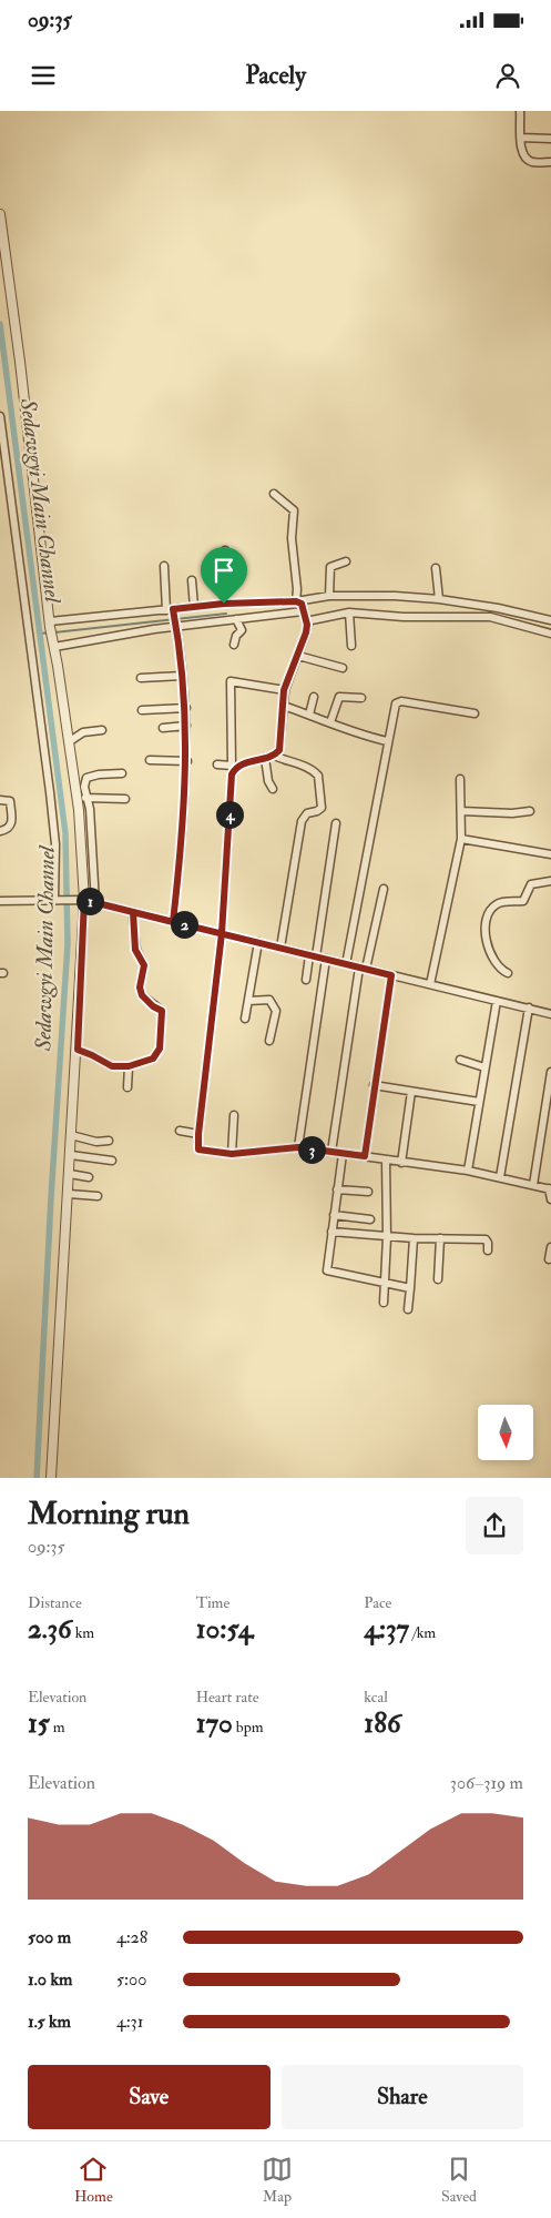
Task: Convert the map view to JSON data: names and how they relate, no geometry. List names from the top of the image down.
{
  "water": ["Sedawgyi Main Channel"],
  "north": "bottom",
  "page": {
    "status": "09:35",
    "header": "Pacely",
    "pins": [
      "4",
      "1",
      "2",
      "3"
    ],
    "heading": ["Morning run", "09:35"],
    "stats": [
      ["Distance", "2.36 km"],
      ["Time", "10:54"],
      ["Pace", "4:37 /km"],
      ["Elevation", "15 m"],
      ["Heart rate", "170 bpm"],
      ["kcal", "186"]
    ],
    "chart": ["Elevation", "306–319 m"],
    "list": [
      {
        "name": "500 m",
        "note": "4:28"
      },
      {
        "name": "1.0 km",
        "note": "5:00"
      },
      {
        "name": "1.5 km",
        "note": "4:31"
      }
    ],
    "buttons": ["Save", "Share"],
    "tabs": ["Home", "Map", "Saved"]
  }
}
